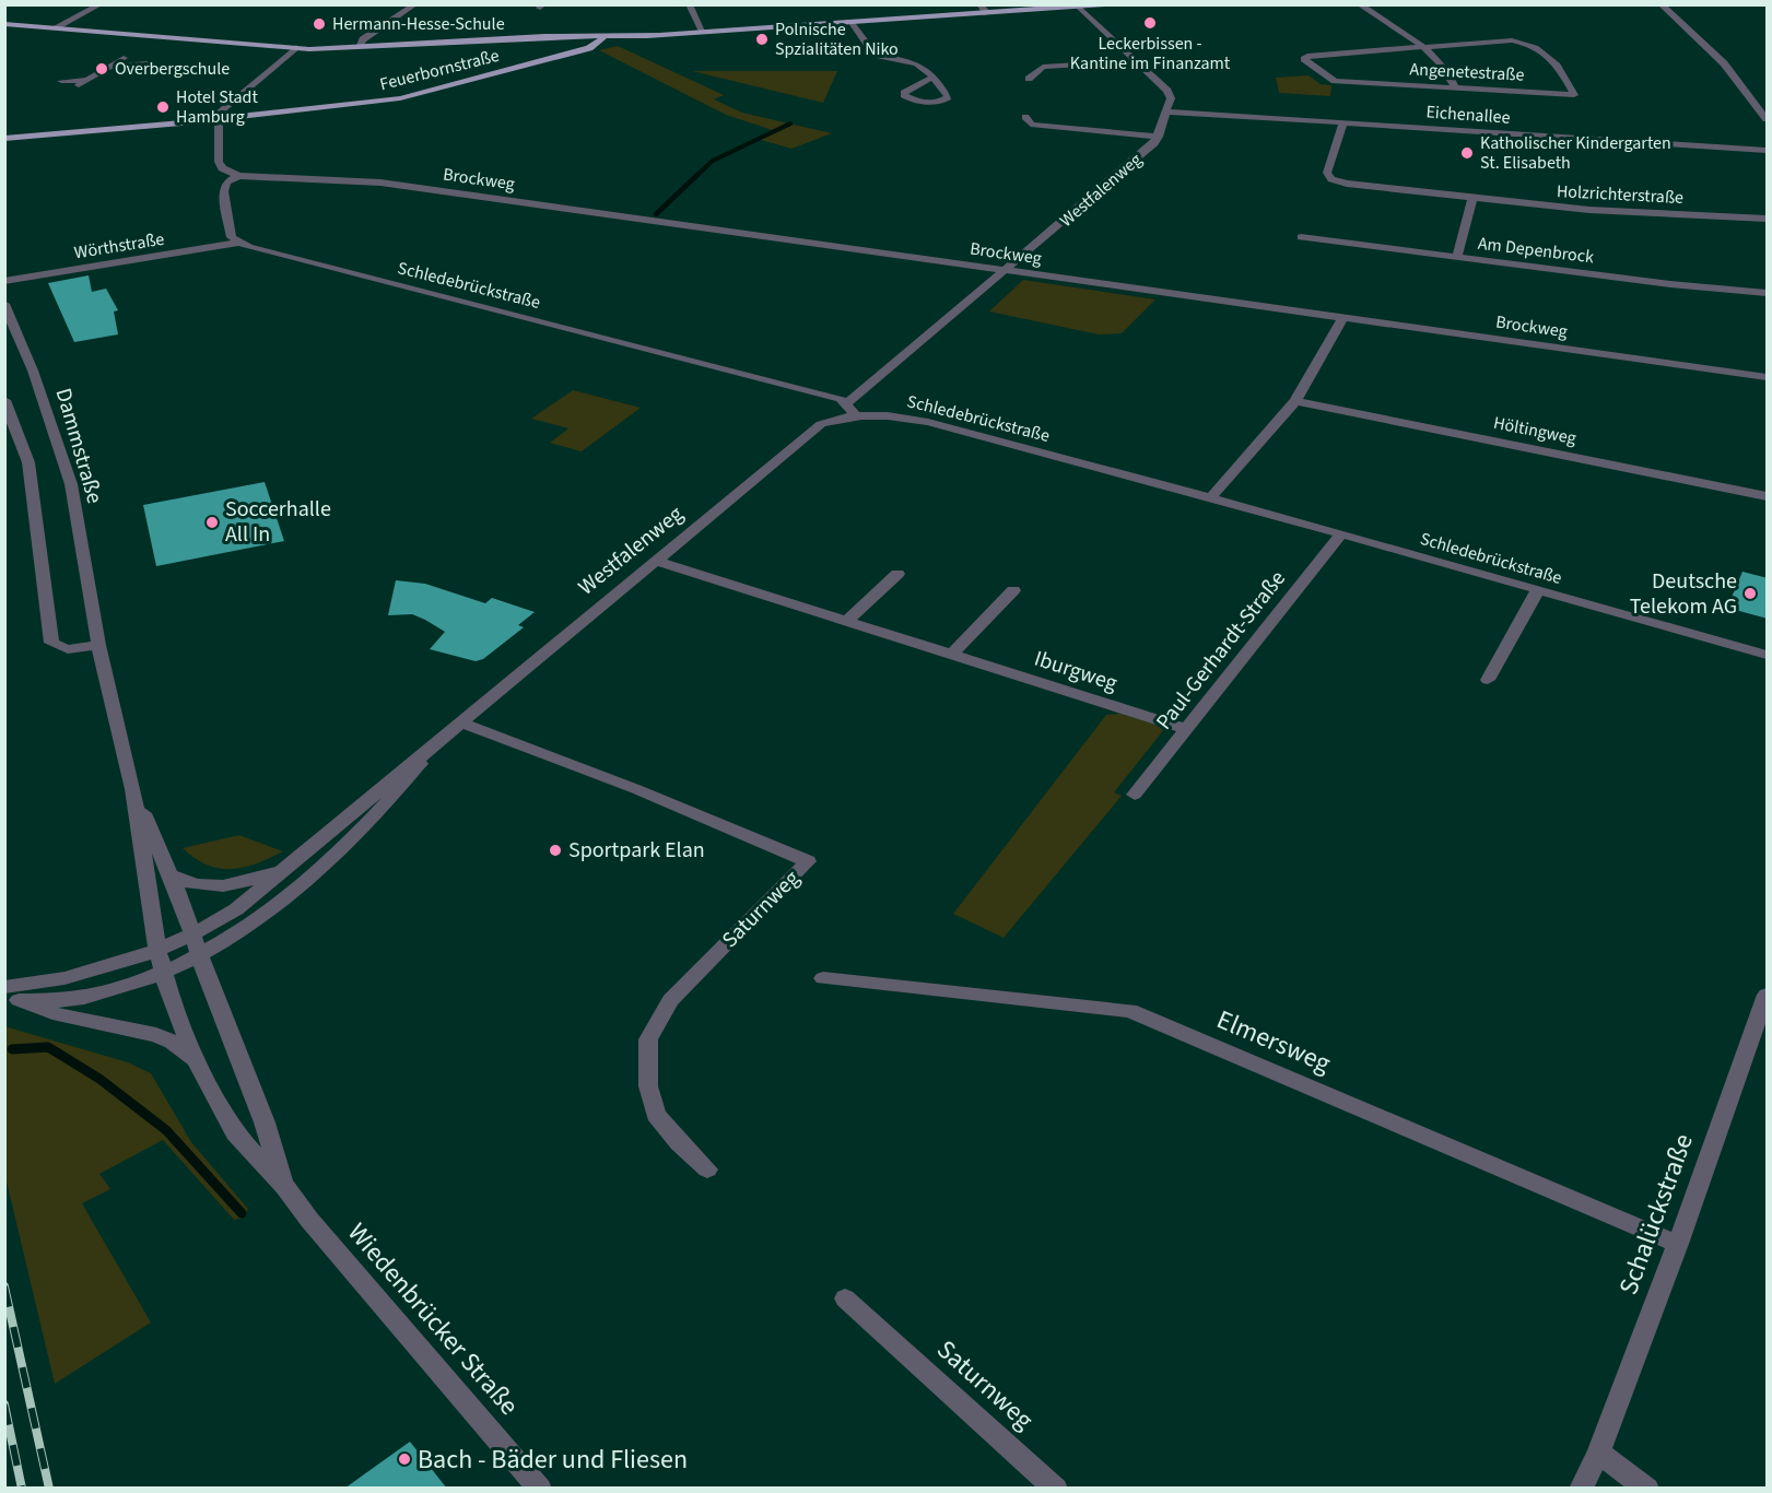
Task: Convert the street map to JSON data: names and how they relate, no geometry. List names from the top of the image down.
{
  "streets": {
    "main road": ["Feuerbornstraße"],
    "street": [
      "Angenetestraße",
      "Eichenallee",
      "Brockweg",
      "Westfalenweg",
      "Holzrichterstraße",
      "Wörthstraße",
      "Am Depenbrock",
      "Schledebrückstraße",
      "Höltingweg",
      "Dammstraße",
      "Paul-Gerhardt-Straße",
      "Iburgweg",
      "Saturnweg",
      "Elmersweg",
      "Schalückstraße",
      "Wiedenbrücker Straße"
    ]
  },
  "crossings": [
    ["Eichenallee", "Westfalenweg"],
    ["Eichenallee", "Holzrichterstraße"],
    ["Brockweg", "Westfalenweg"],
    ["Westfalenweg", "Schledebrückstraße"],
    ["Westfalenweg", "Dammstraße"],
    ["Westfalenweg", "Iburgweg"],
    ["Westfalenweg", "Saturnweg"],
    ["Westfalenweg", "Wiedenbrücker Straße"],
    ["Wörthstraße", "Schledebrückstraße"],
    ["Schledebrückstraße", "Paul-Gerhardt-Straße"],
    ["Dammstraße", "Wiedenbrücker Straße"],
    ["Paul-Gerhardt-Straße", "Iburgweg"],
    ["Elmersweg", "Schalückstraße"]
  ],
  "places": [
    "Leckerbissen - Kantine im Finanzamt",
    "Hermann-Hesse-Schule",
    "Polnische Spzialitäten Niko",
    "Overbergschule",
    "Hotel Stadt Hamburg",
    "Katholischer Kindergarten St. Elisabeth",
    "Soccerhalle All In",
    "Deutsche Telekom AG",
    "Sportpark Elan",
    "Bach - Bäder und Fliesen"
  ]
}
